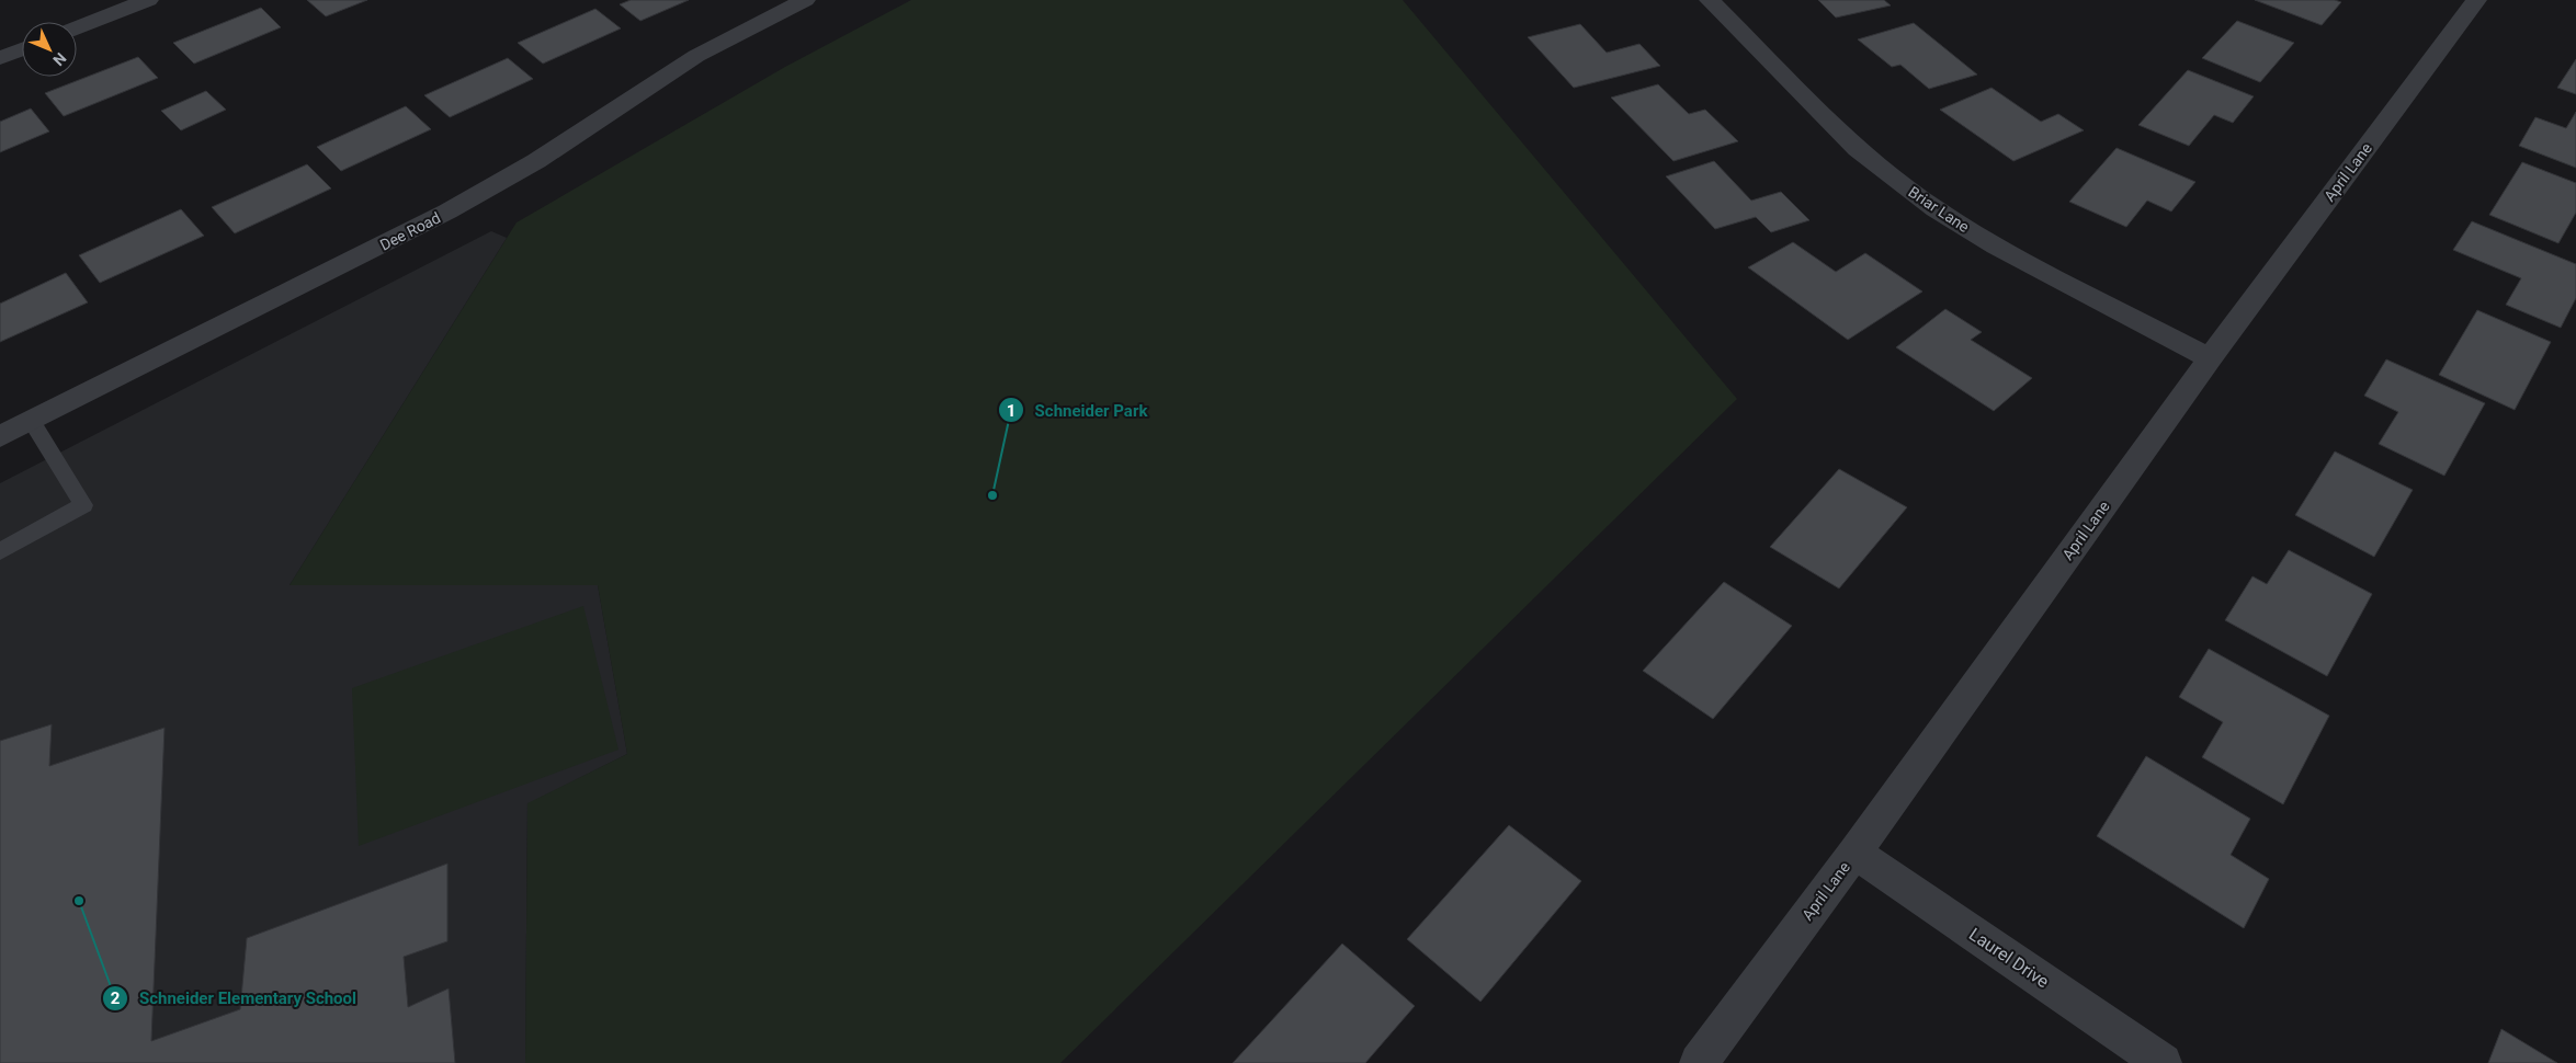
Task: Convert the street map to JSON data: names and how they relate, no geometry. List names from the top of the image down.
{
  "streets": {
    "street": [
      "April Lane",
      "Briar Lane",
      "Dee Road",
      "Laurel Drive"
    ]
  },
  "crossings": [
    ["April Lane", "Briar Lane"],
    ["April Lane", "Laurel Drive"]
  ],
  "places": ["Schneider Park", "Schneider Elementary School"],
  "north": "bottom right"
}
